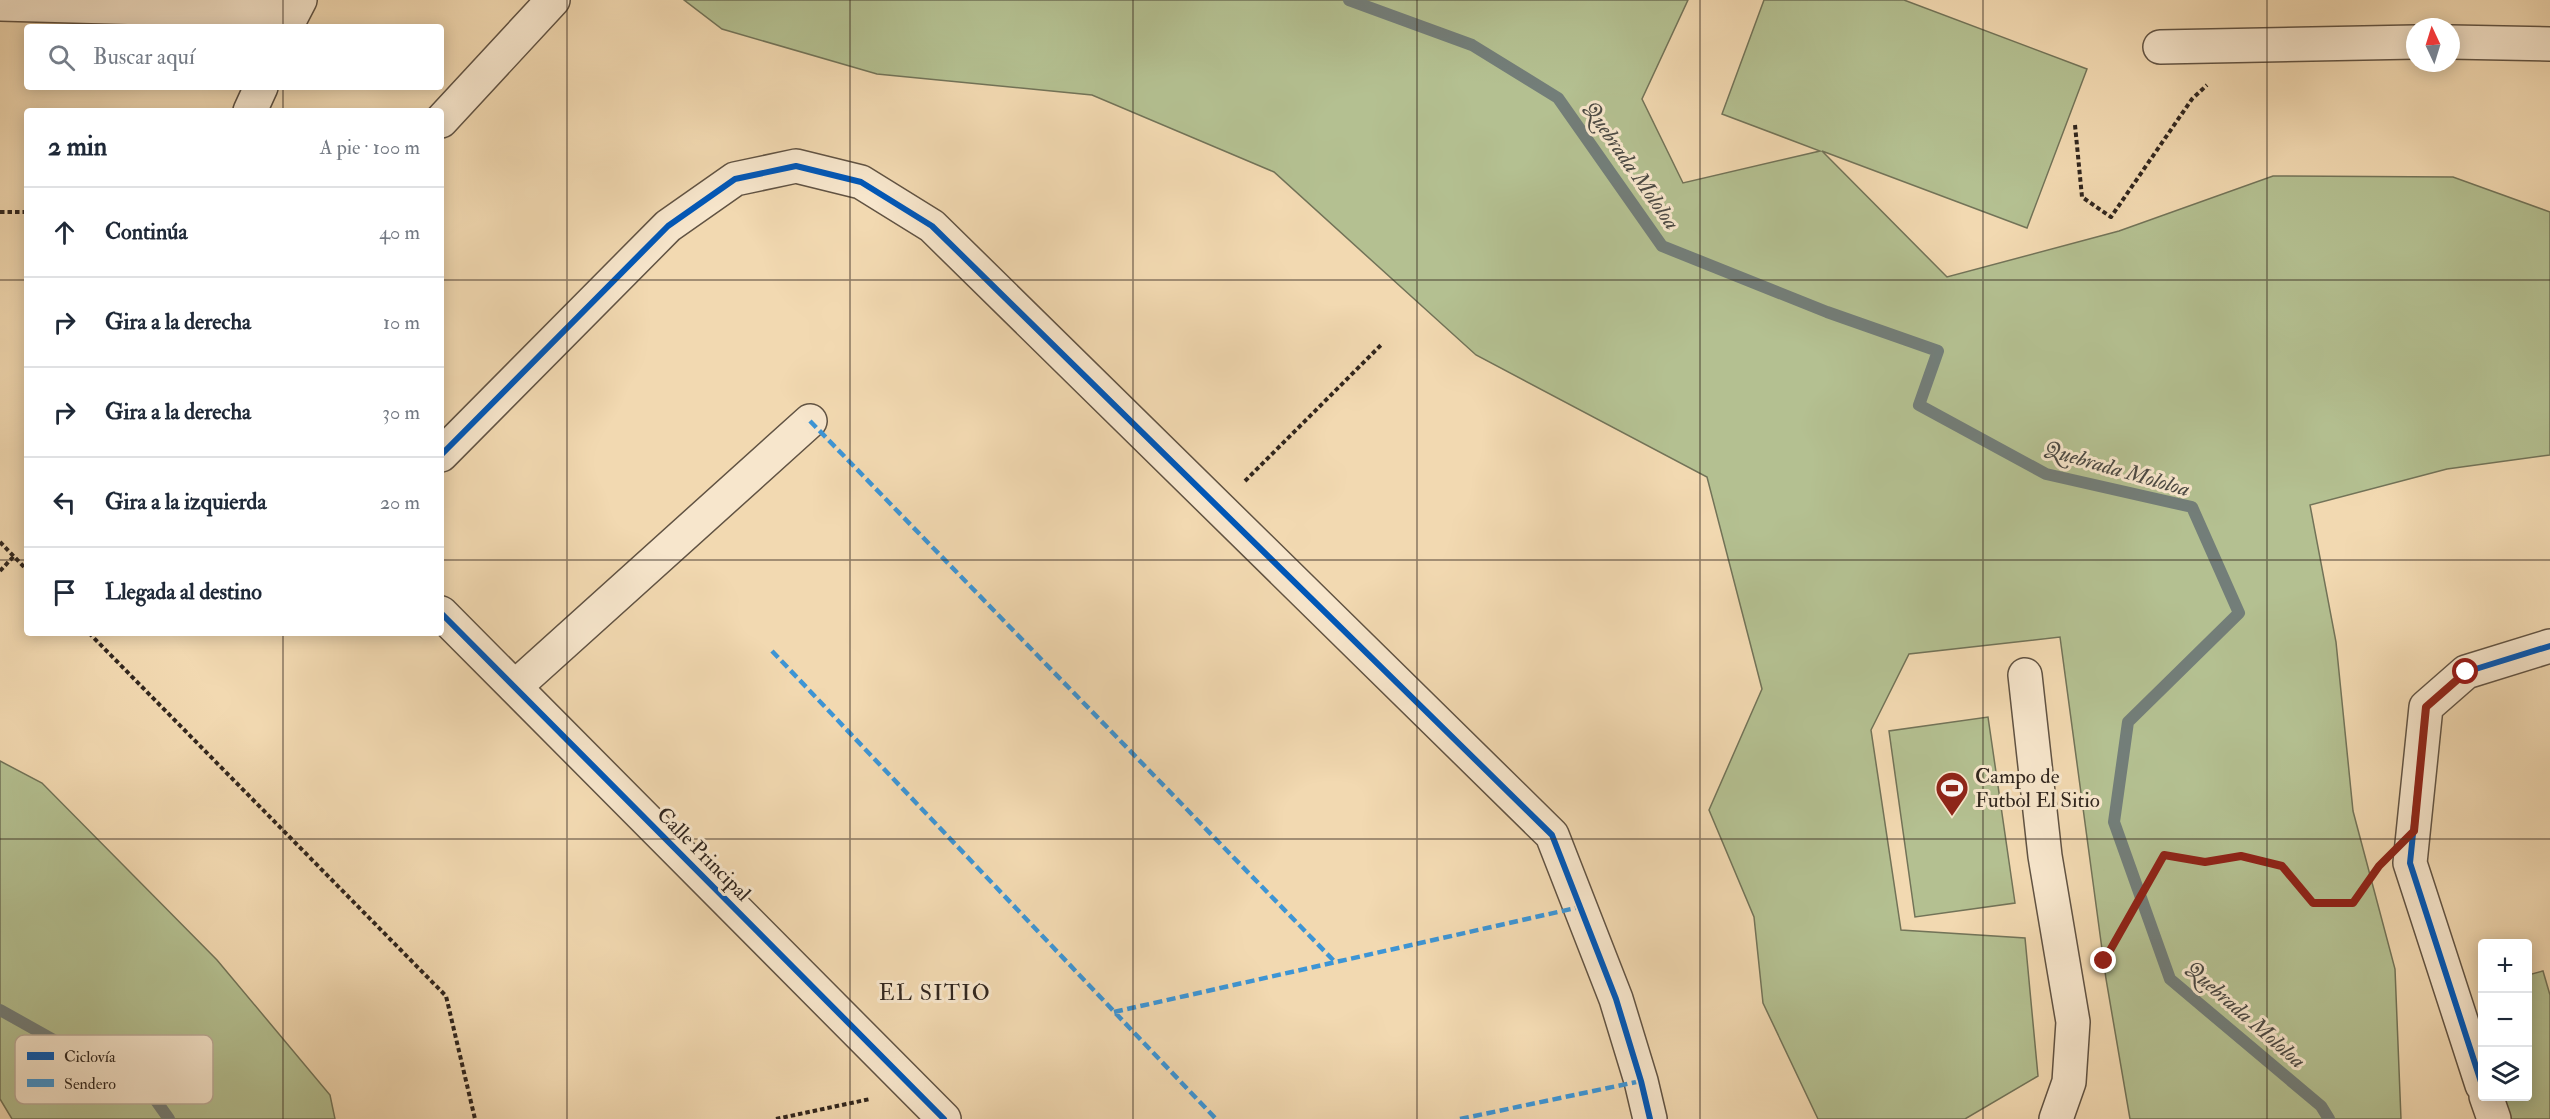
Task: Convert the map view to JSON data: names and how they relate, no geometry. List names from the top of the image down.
{
  "streets": {
    "street": ["Calle Principal"]
  },
  "districts": ["EL SITIO"],
  "water": ["Quebrada Mololoa"],
  "places": {
    "sports": ["Campo de Futbol El Sitio"]
  },
  "legend": ["Ciclovía", "Sendero"],
  "north": "top",
  "page": {
    "search": "Buscar aquí",
    "heading": ["2 min", "A pie · 100 m"],
    "list": [
      ["Continúa", "40 m"],
      ["Gira a la derecha", "10 m"],
      ["Gira a la derecha", "30 m"],
      ["Gira a la izquierda", "20 m"],
      "Llegada al destino"
    ],
    "map_buttons": ["+", "−"]
  }
}
